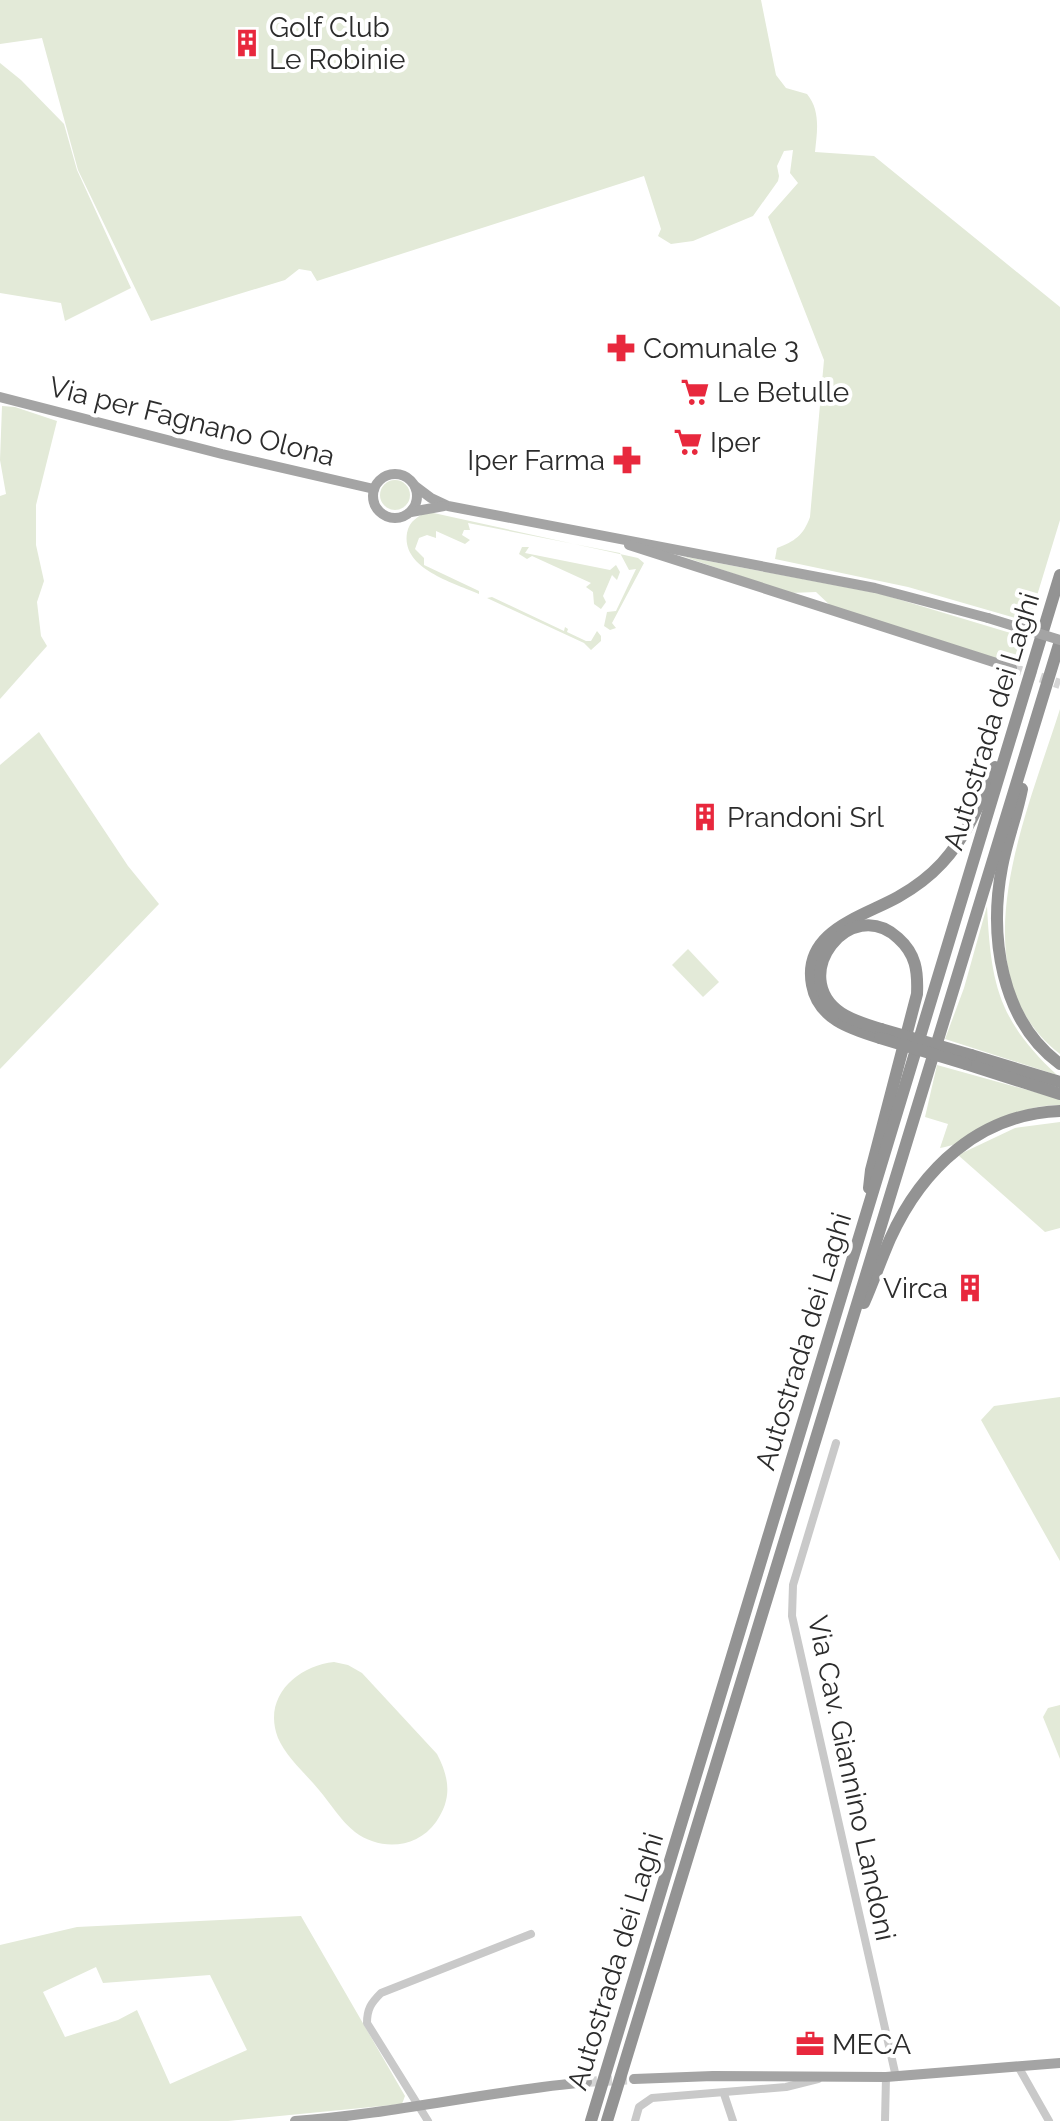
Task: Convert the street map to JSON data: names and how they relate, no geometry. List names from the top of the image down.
{
  "streets": {
    "highway": ["Autostrada dei Laghi"],
    "main road": ["Via per Fagnano Olona"],
    "street": ["Via Cav. Giannino Landoni"]
  },
  "places": {
    "building": ["Golf Club Le Robinie", "Prandoni Srl", "Virca"],
    "pharmacy": ["Comunale 3", "Iper Farma"],
    "supermarket": ["Le Betulle", "Iper"],
    "office": ["MECA"]
  }
}
